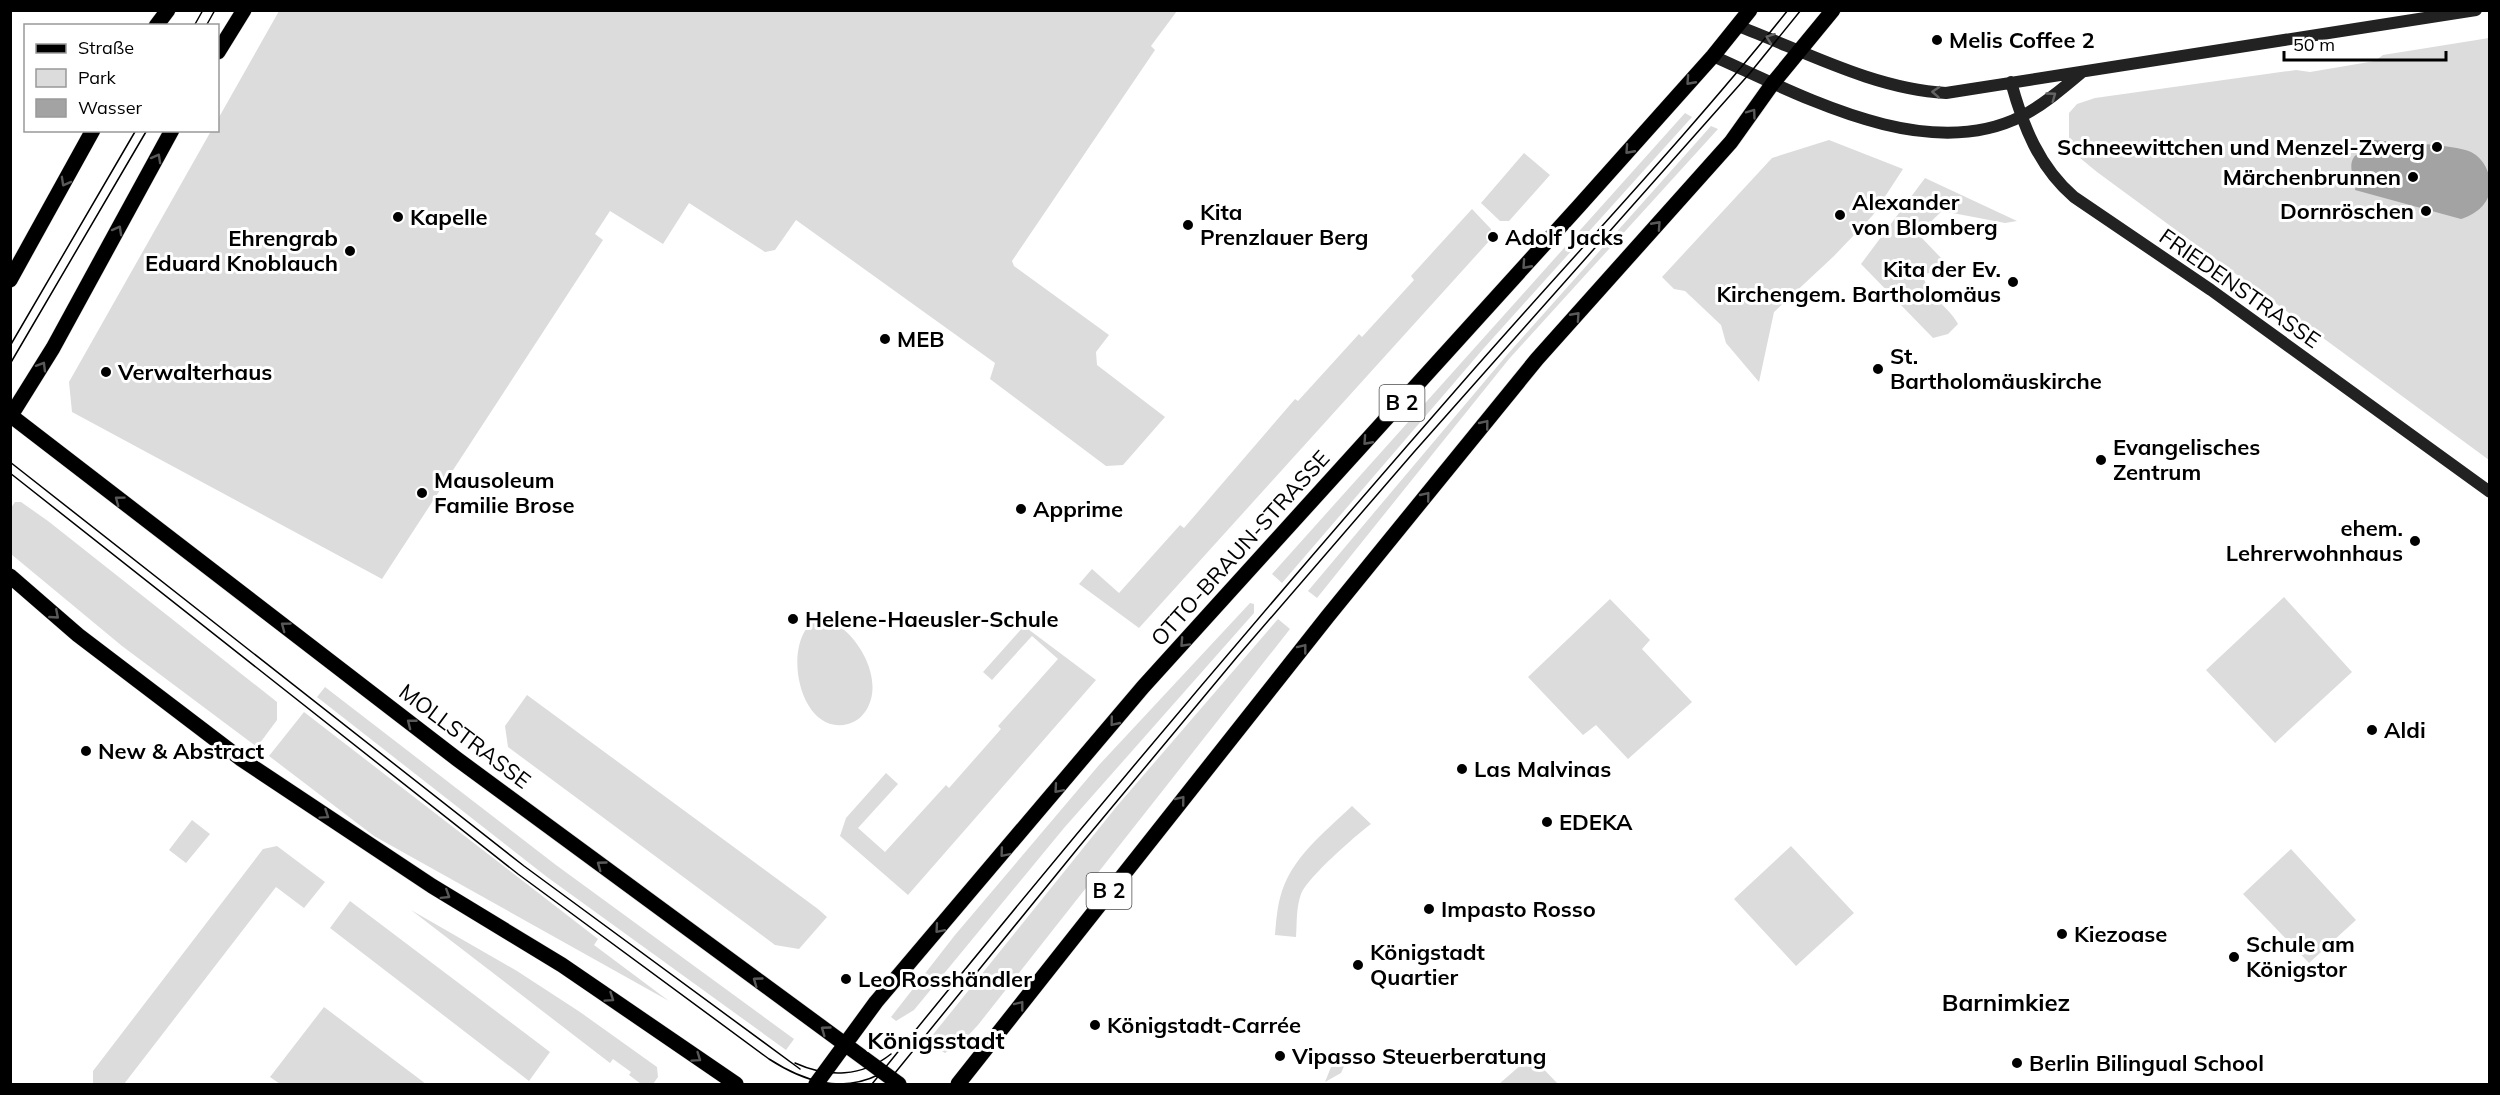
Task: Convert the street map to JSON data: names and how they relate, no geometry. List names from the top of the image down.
{
  "streets": {
    "main road": ["B 2", "OTTO-BRAUN-STRASSE", "MOLLSTRASSE"],
    "street": ["FRIEDENSTRASSE"]
  },
  "crossings": [
    ["B 2", "OTTO-BRAUN-STRASSE"],
    ["OTTO-BRAUN-STRASSE", "MOLLSTRASSE"]
  ],
  "districts": ["Barnimkiez", "Königsstadt"],
  "places": [
    "Melis Coffee 2",
    "Schneewittchen und Menzel-Zwerg",
    "Märchenbrunnen",
    "Dornröschen",
    "Alexander von Blomberg",
    "Kapelle",
    "Kita Prenzlauer Berg",
    "Adolf Jacks",
    "Ehrengrab Eduard Knoblauch",
    "Kita der Ev. Kirchengem. Bartholomäus",
    "MEB",
    "St. Bartholomäuskirche",
    "Verwalterhaus",
    "Evangelisches Zentrum",
    "Mausoleum Familie Brose",
    "Apprime",
    "ehem. Lehrerwohnhaus",
    "Helene-Haeusler-Schule",
    "Aldi",
    "New & Abstract",
    "Las Malvinas",
    "EDEKA",
    "Impasto Rosso",
    "Kiezoase",
    "Schule am Königstor",
    "Königstadt Quartier",
    "Leo Rosshändler",
    "Königstadt-Carrée",
    "Vipasso Steuerberatung",
    "Berlin Bilingual School"
  ],
  "legend": ["Straße", "Park", "Wasser"],
  "scale_bar": "50 m"
}
